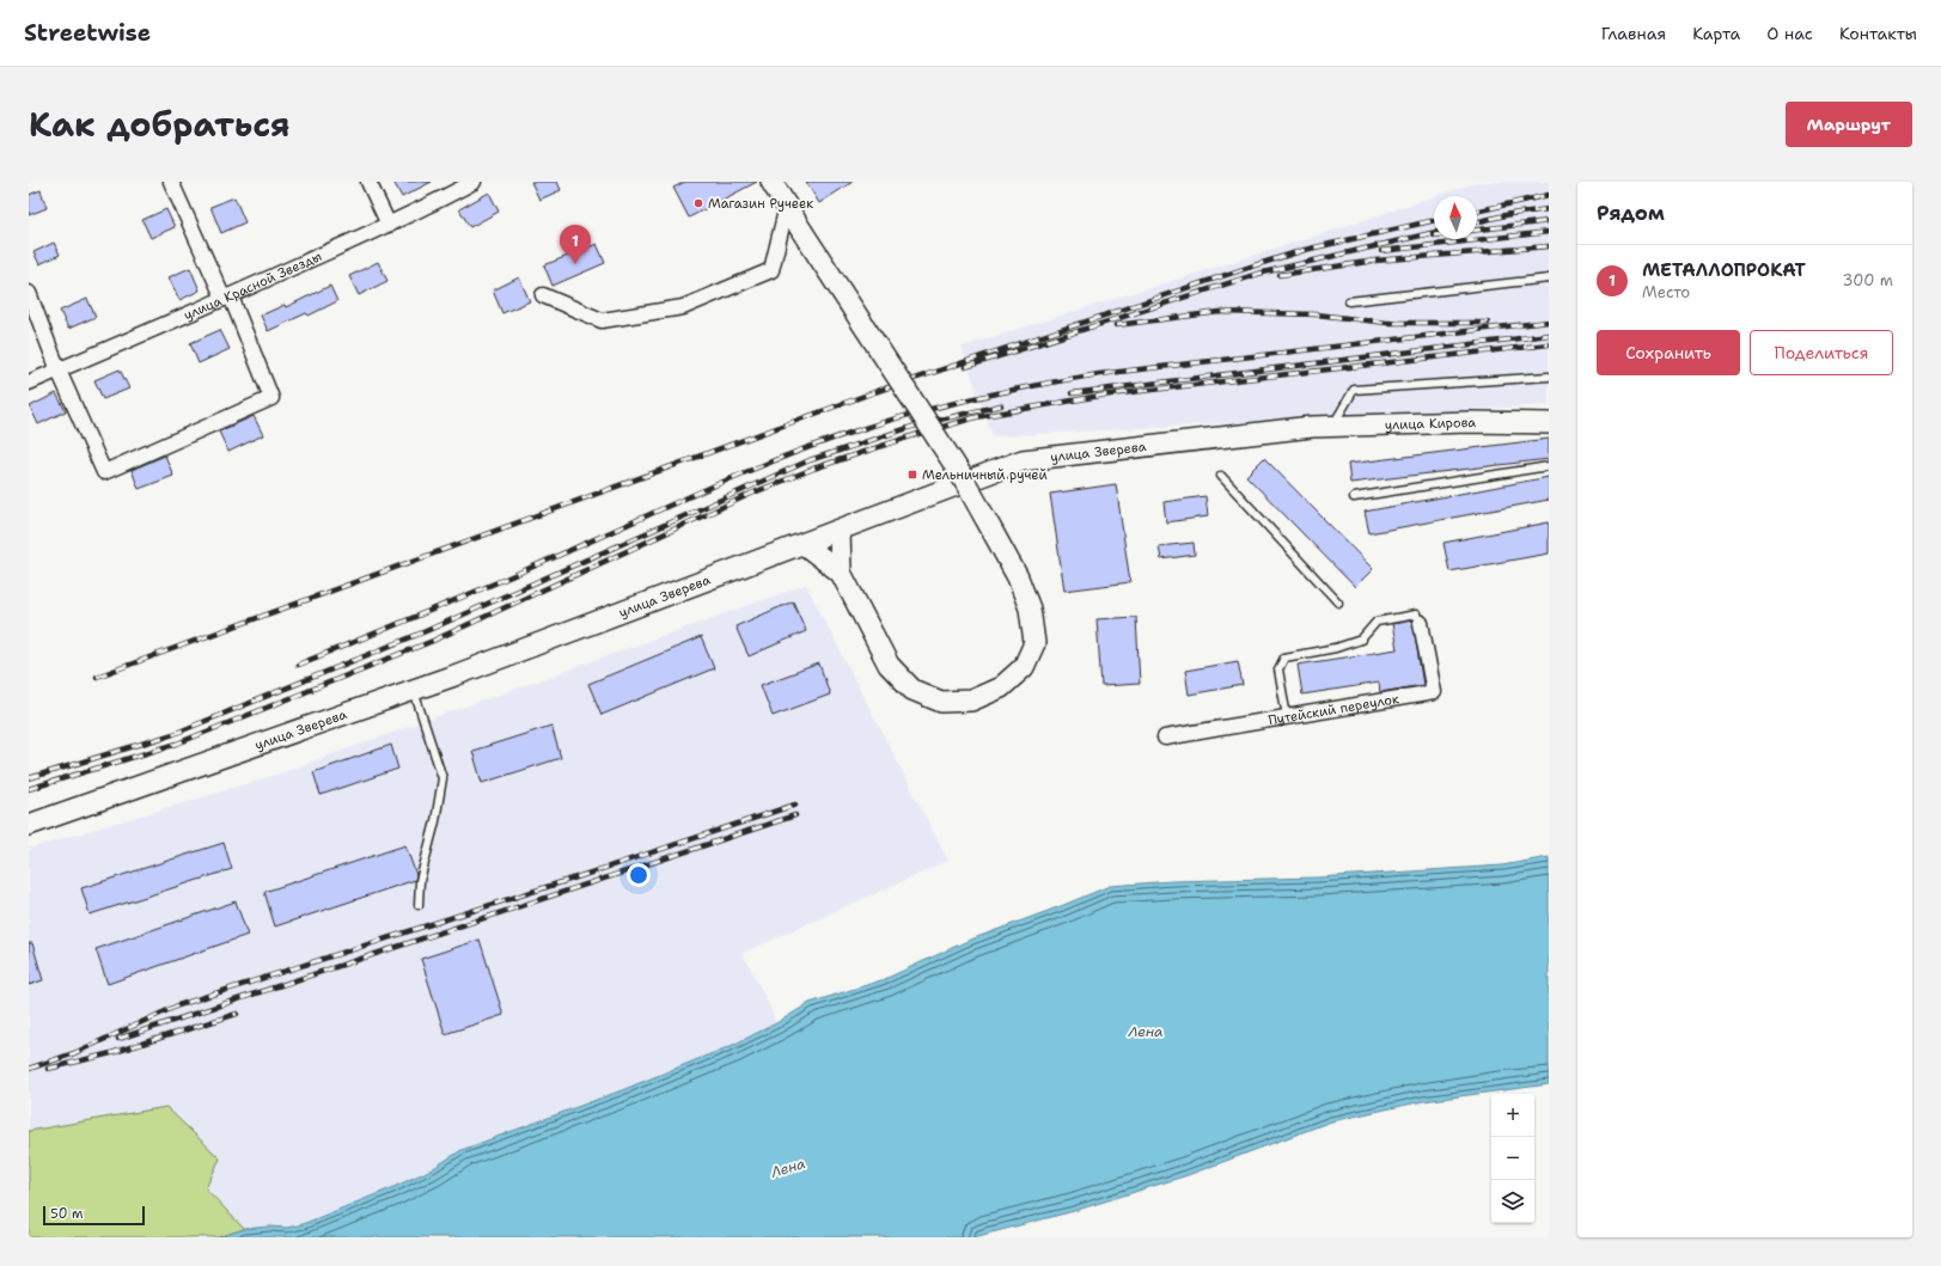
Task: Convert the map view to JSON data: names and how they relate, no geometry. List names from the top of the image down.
{
  "streets": {
    "main road": ["улица Кирова", "улица Зверева"],
    "street": ["улица Красной Звезды", "Путейский переулок"]
  },
  "crossings": [
    ["улица Кирова", "улица Зверева"]
  ],
  "water": ["Лена"],
  "places": {
    "other": ["Магазин Ручеек"],
    "transit": ["Мельничный ручей"]
  },
  "scale_bar": "50 m",
  "north": "top",
  "page": {
    "header": "Streetwise",
    "nav": [
      "Главная",
      "Карта",
      "О нас",
      "Контакты"
    ],
    "title": "Как добраться",
    "buttons": [
      "Маршрут",
      ["Сохранить", "Поделиться"]
    ],
    "heading": "Рядом",
    "pins": "1",
    "list": [
      {
        "mark": "1",
        "name": "МЕТАЛЛОПРОКАТ",
        "note": "Место",
        "value": "300 m"
      }
    ],
    "map_buttons": ["+", "−"],
    "scale": "50 m"
  }
}
